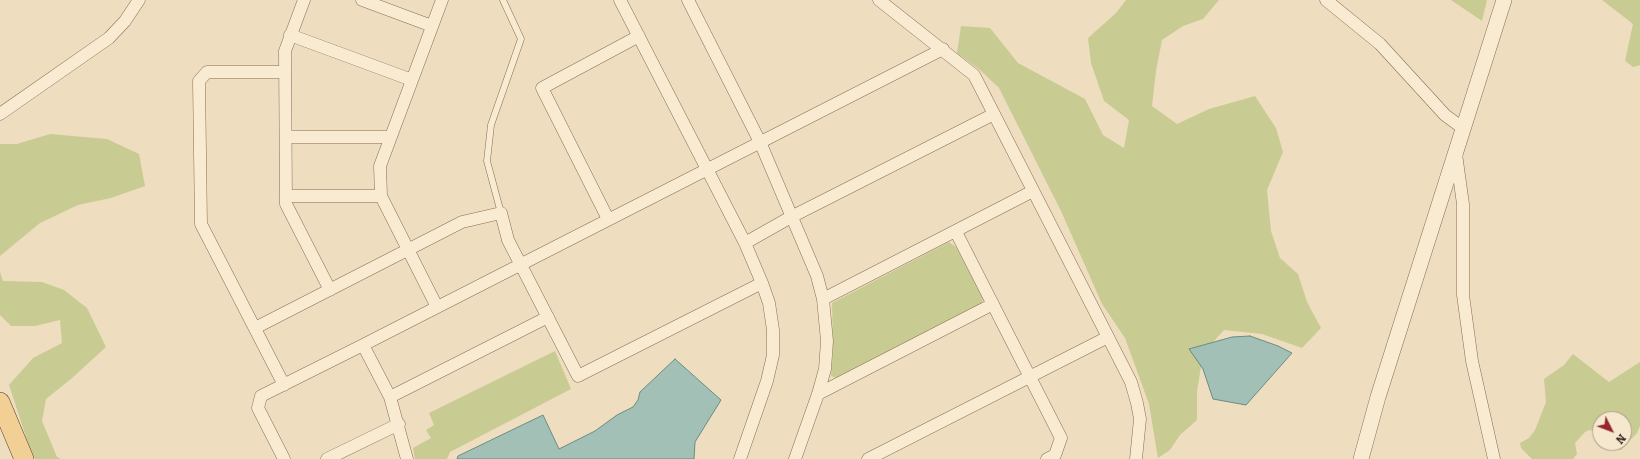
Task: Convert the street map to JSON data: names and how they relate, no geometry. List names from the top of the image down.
{
  "north": "bottom right"
}
